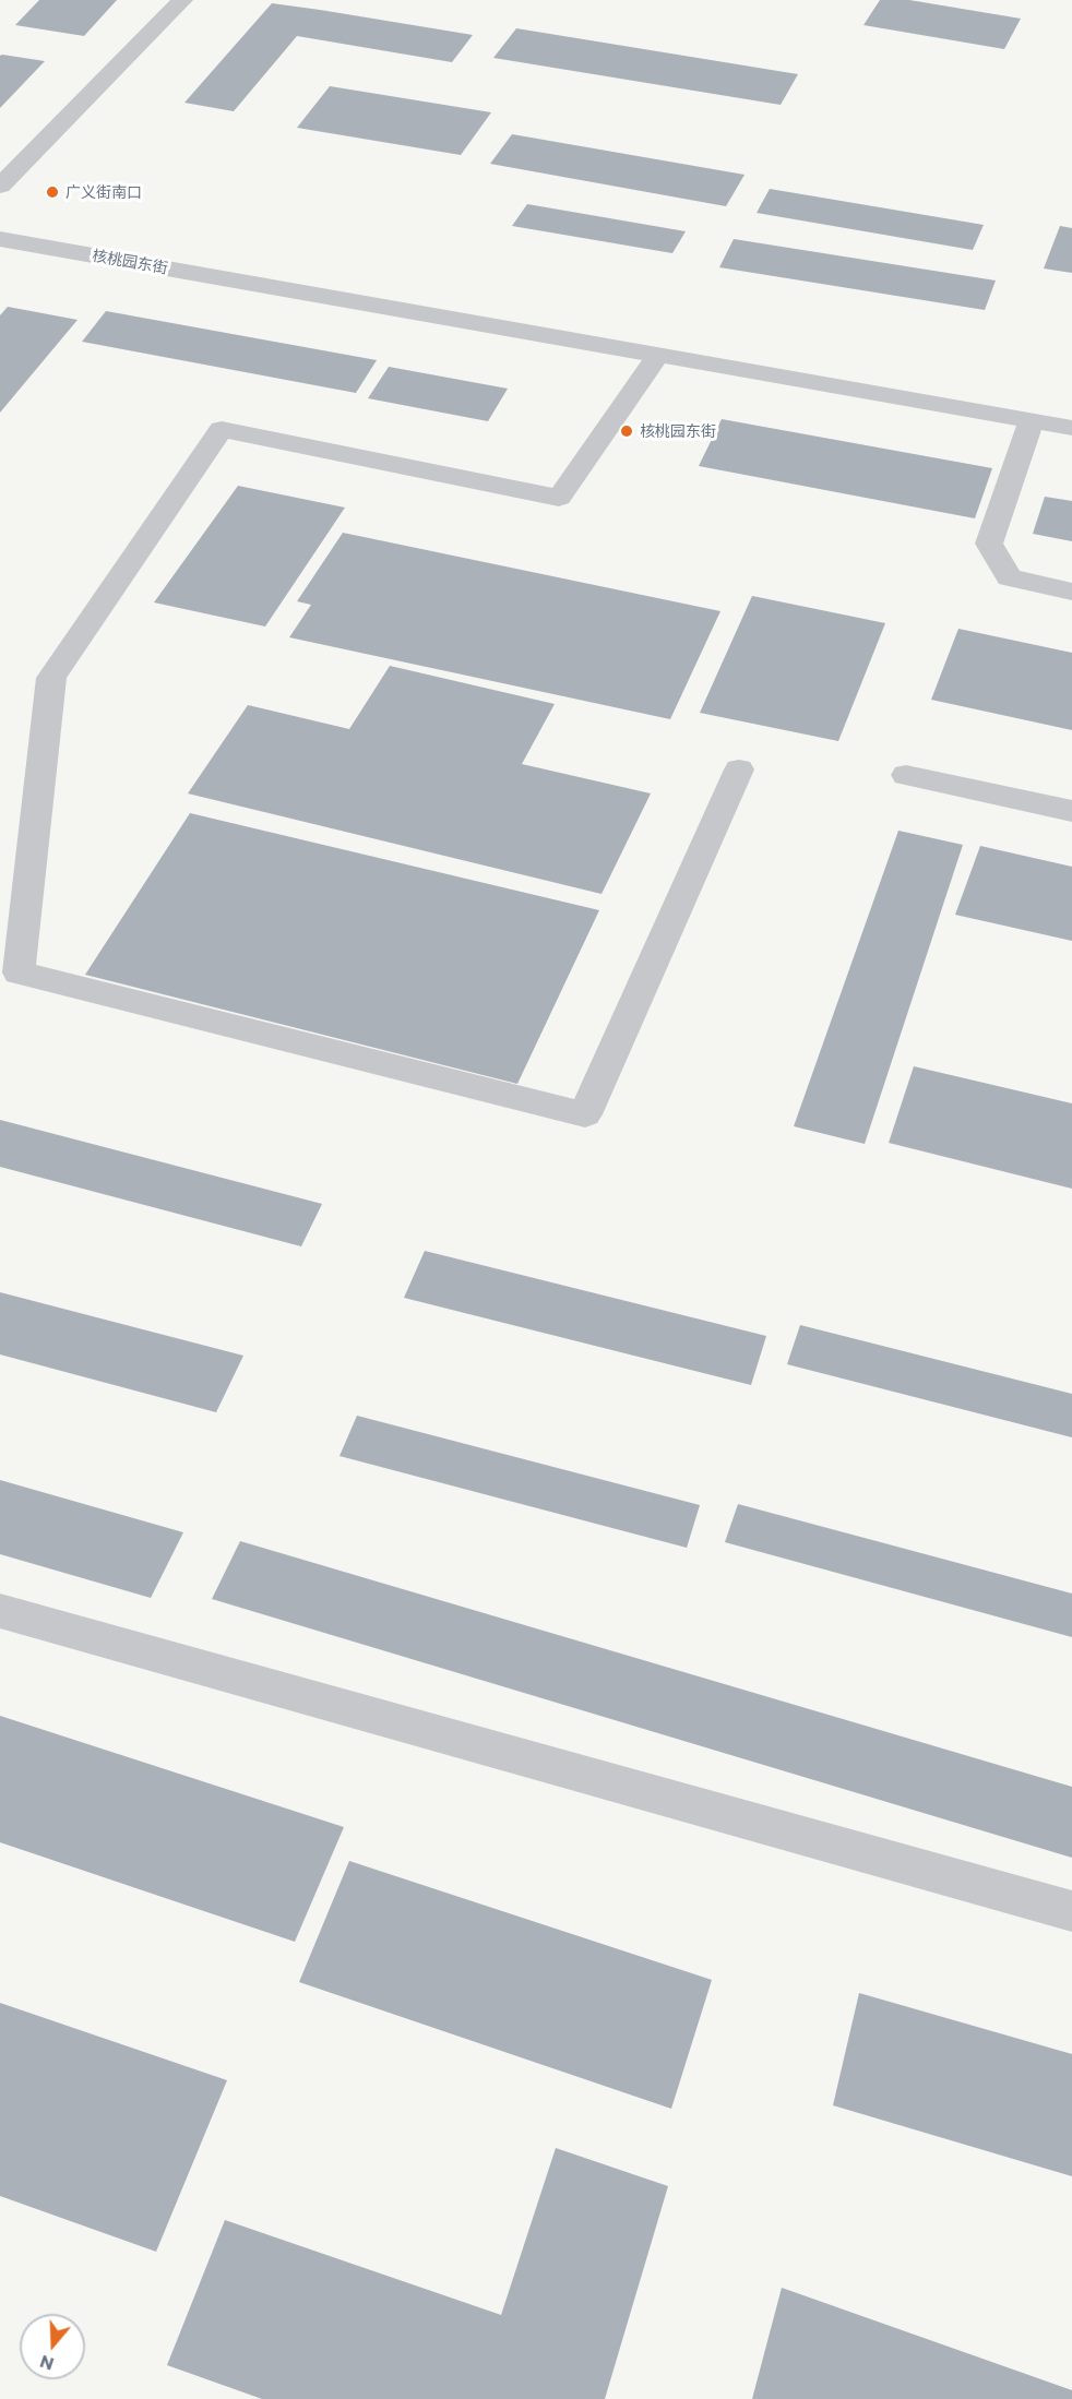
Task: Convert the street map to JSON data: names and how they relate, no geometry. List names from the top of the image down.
{
  "streets": {
    "street": ["核桃园东街"]
  },
  "places": ["广义街南口", "核桃园东街"],
  "north": "bottom"
}
